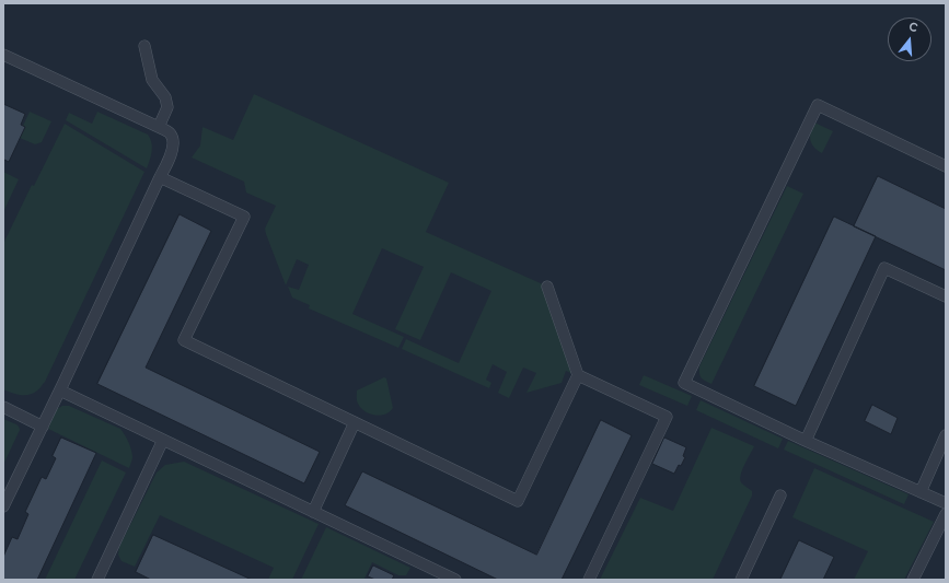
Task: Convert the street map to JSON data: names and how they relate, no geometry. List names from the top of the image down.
{
  "north": "top"
}
